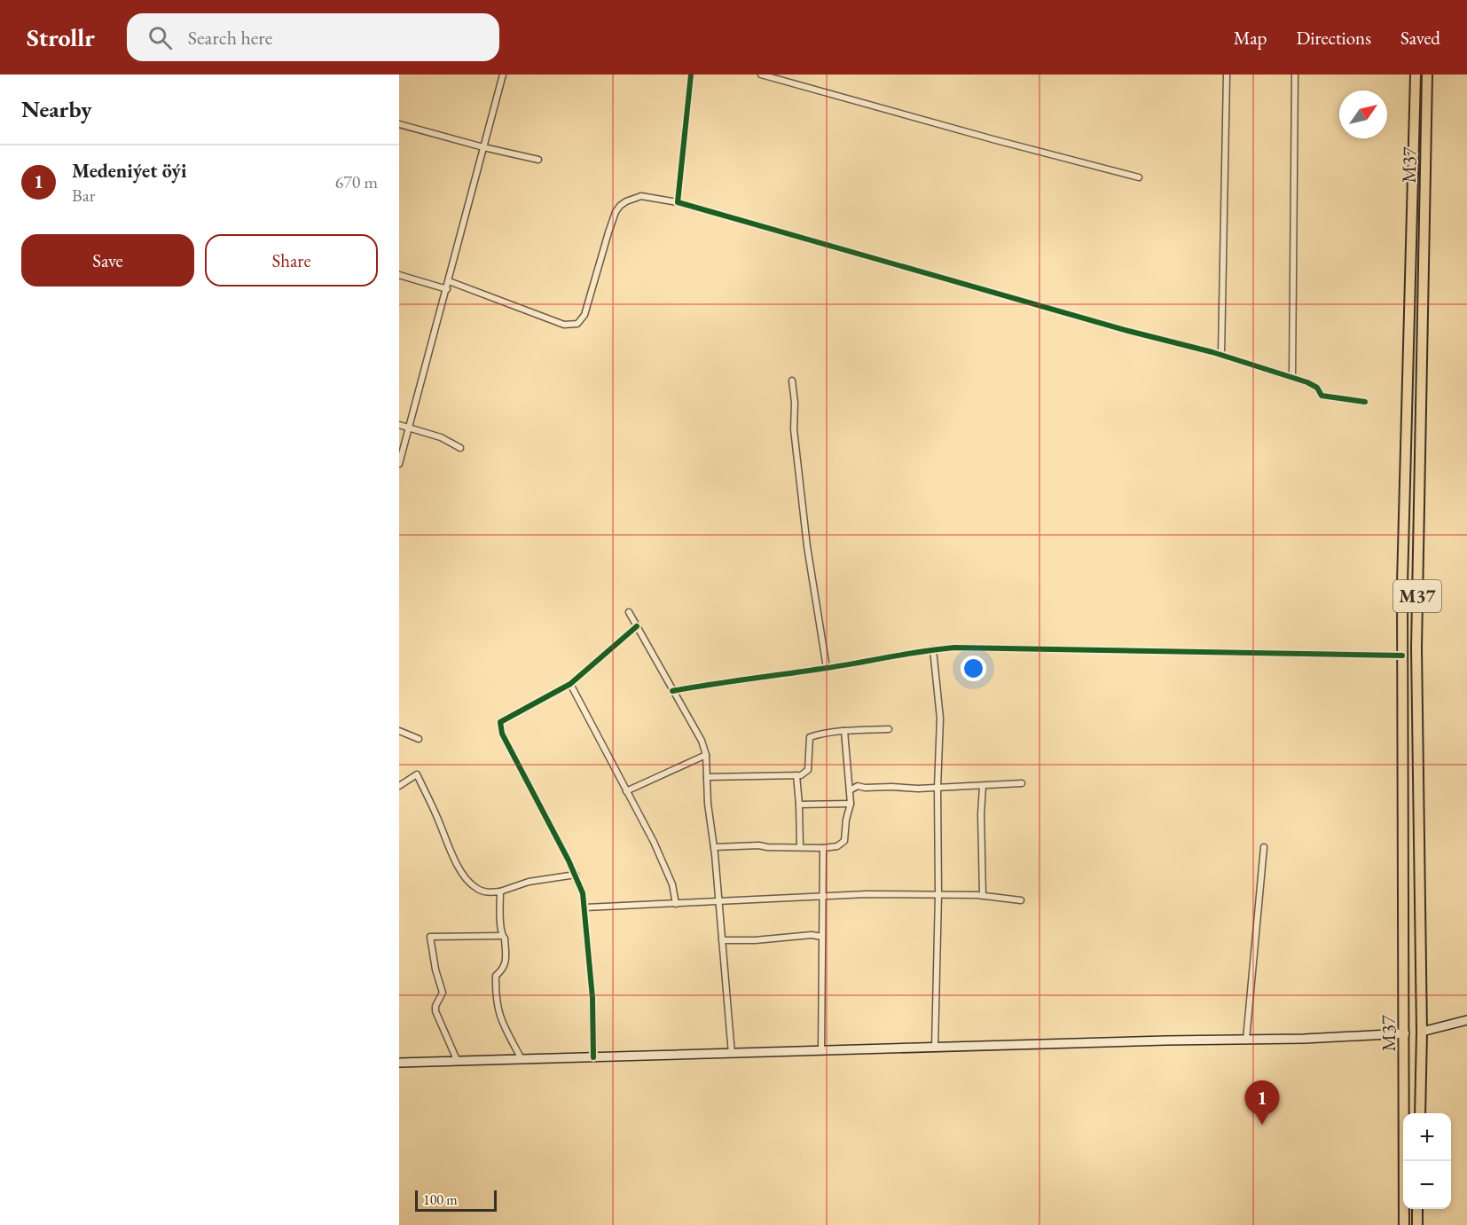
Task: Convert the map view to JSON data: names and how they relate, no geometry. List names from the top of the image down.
{
  "streets": {
    "highway": ["M37"]
  },
  "scale_bar": "100 m",
  "north": "top right",
  "page": {
    "header": "Strollr",
    "search": "Search here",
    "nav": ["Map", "Directions", "Saved"],
    "heading": "Nearby",
    "list": [
      {
        "mark": "1",
        "name": "Medeniýet öýi",
        "note": "Bar",
        "value": "670 m"
      }
    ],
    "buttons": ["Save", "Share"],
    "pins": "1",
    "map_buttons": ["+", "−"],
    "scale": "100 m"
  }
}
